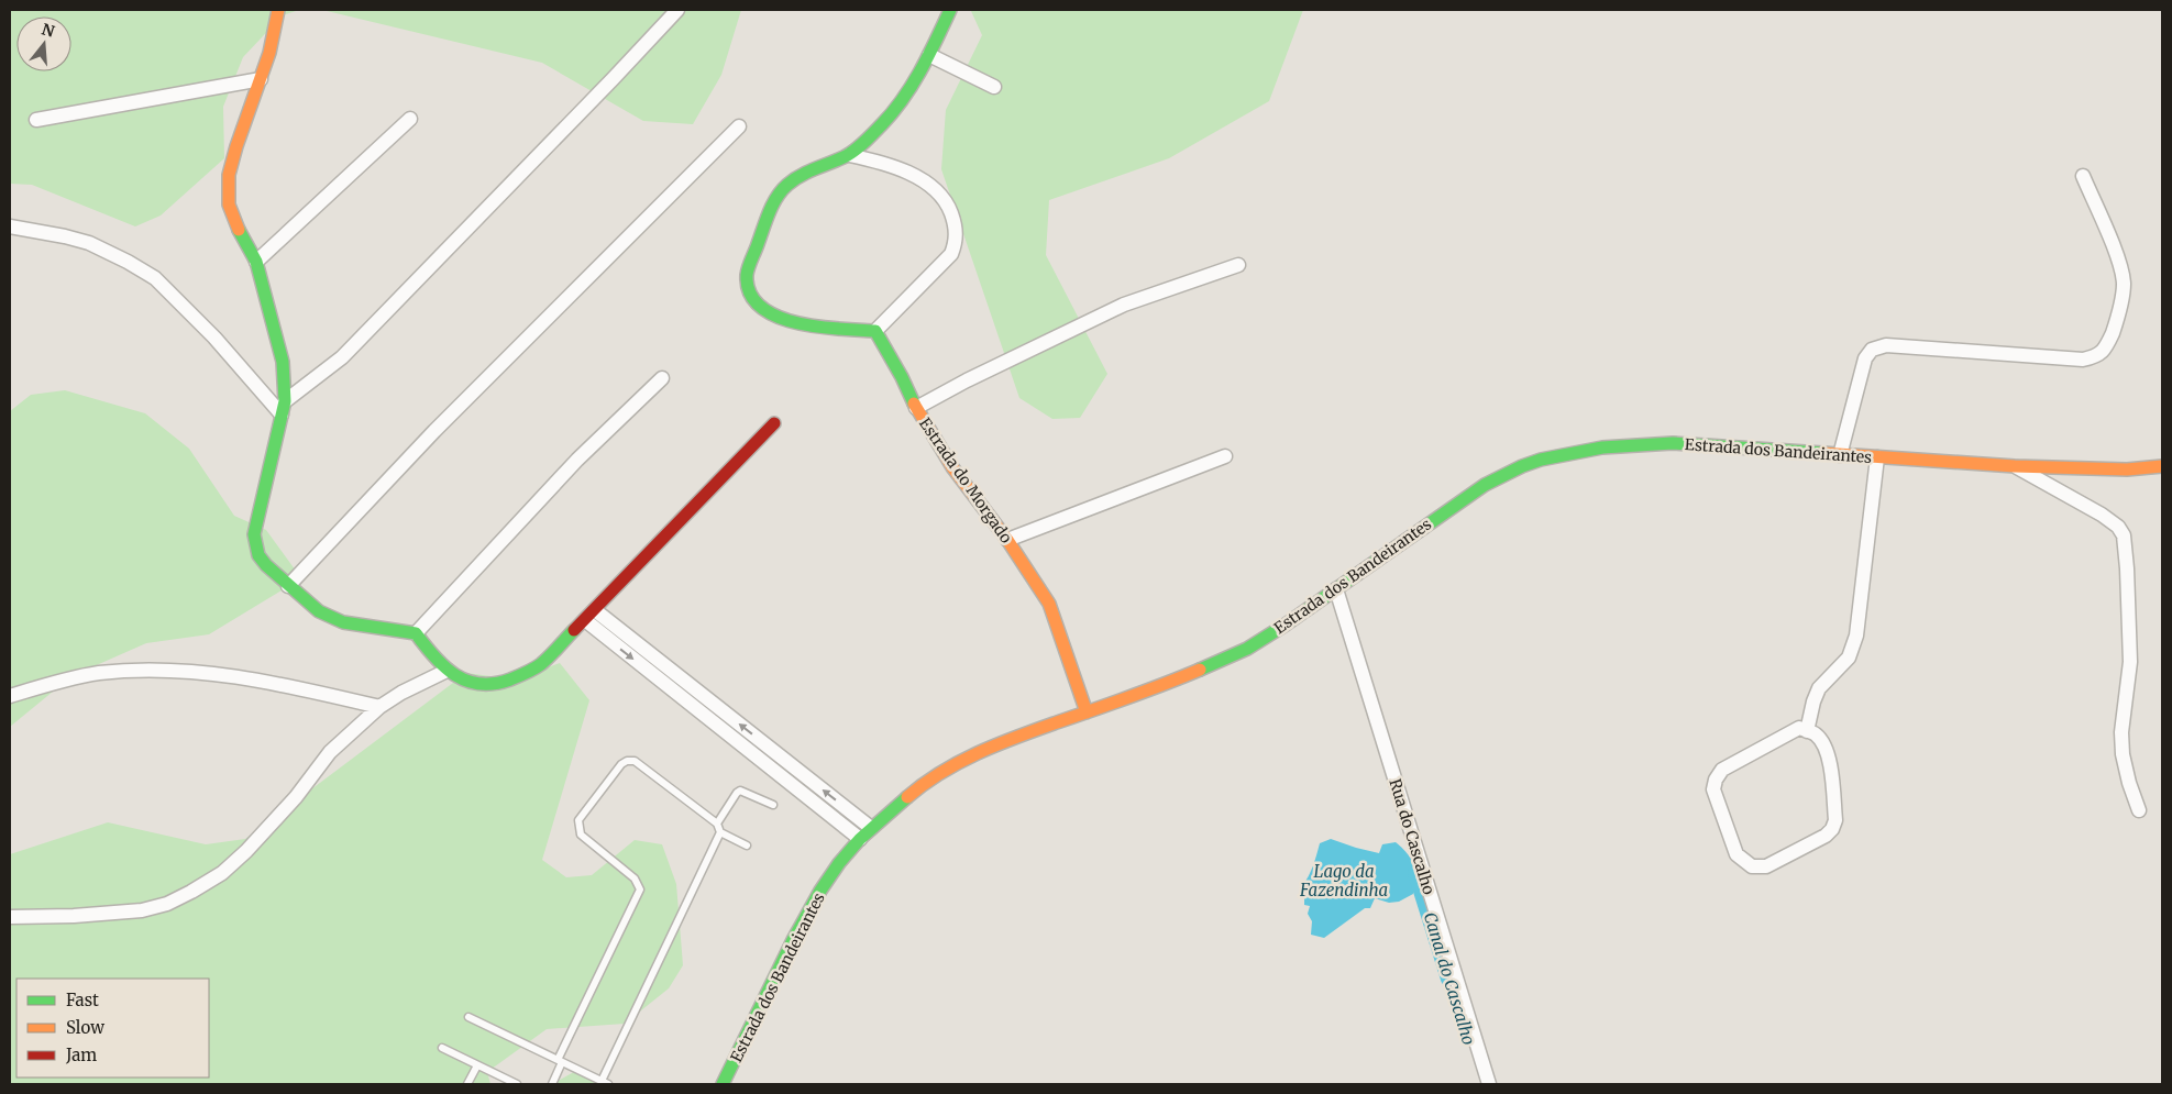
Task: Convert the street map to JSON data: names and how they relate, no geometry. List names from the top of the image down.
{
  "streets": {
    "street": ["Estrada dos Bandeirantes", "Estrada do Morgado", "Rua do Cascalho"]
  },
  "crossings": [
    ["Estrada dos Bandeirantes", "Estrada do Morgado"],
    ["Estrada dos Bandeirantes", "Rua do Cascalho"]
  ],
  "water": ["Lago da Fazendinha", "Canal do Cascalho"],
  "legend": ["Fast", "Slow", "Jam"],
  "north": "top"
}
